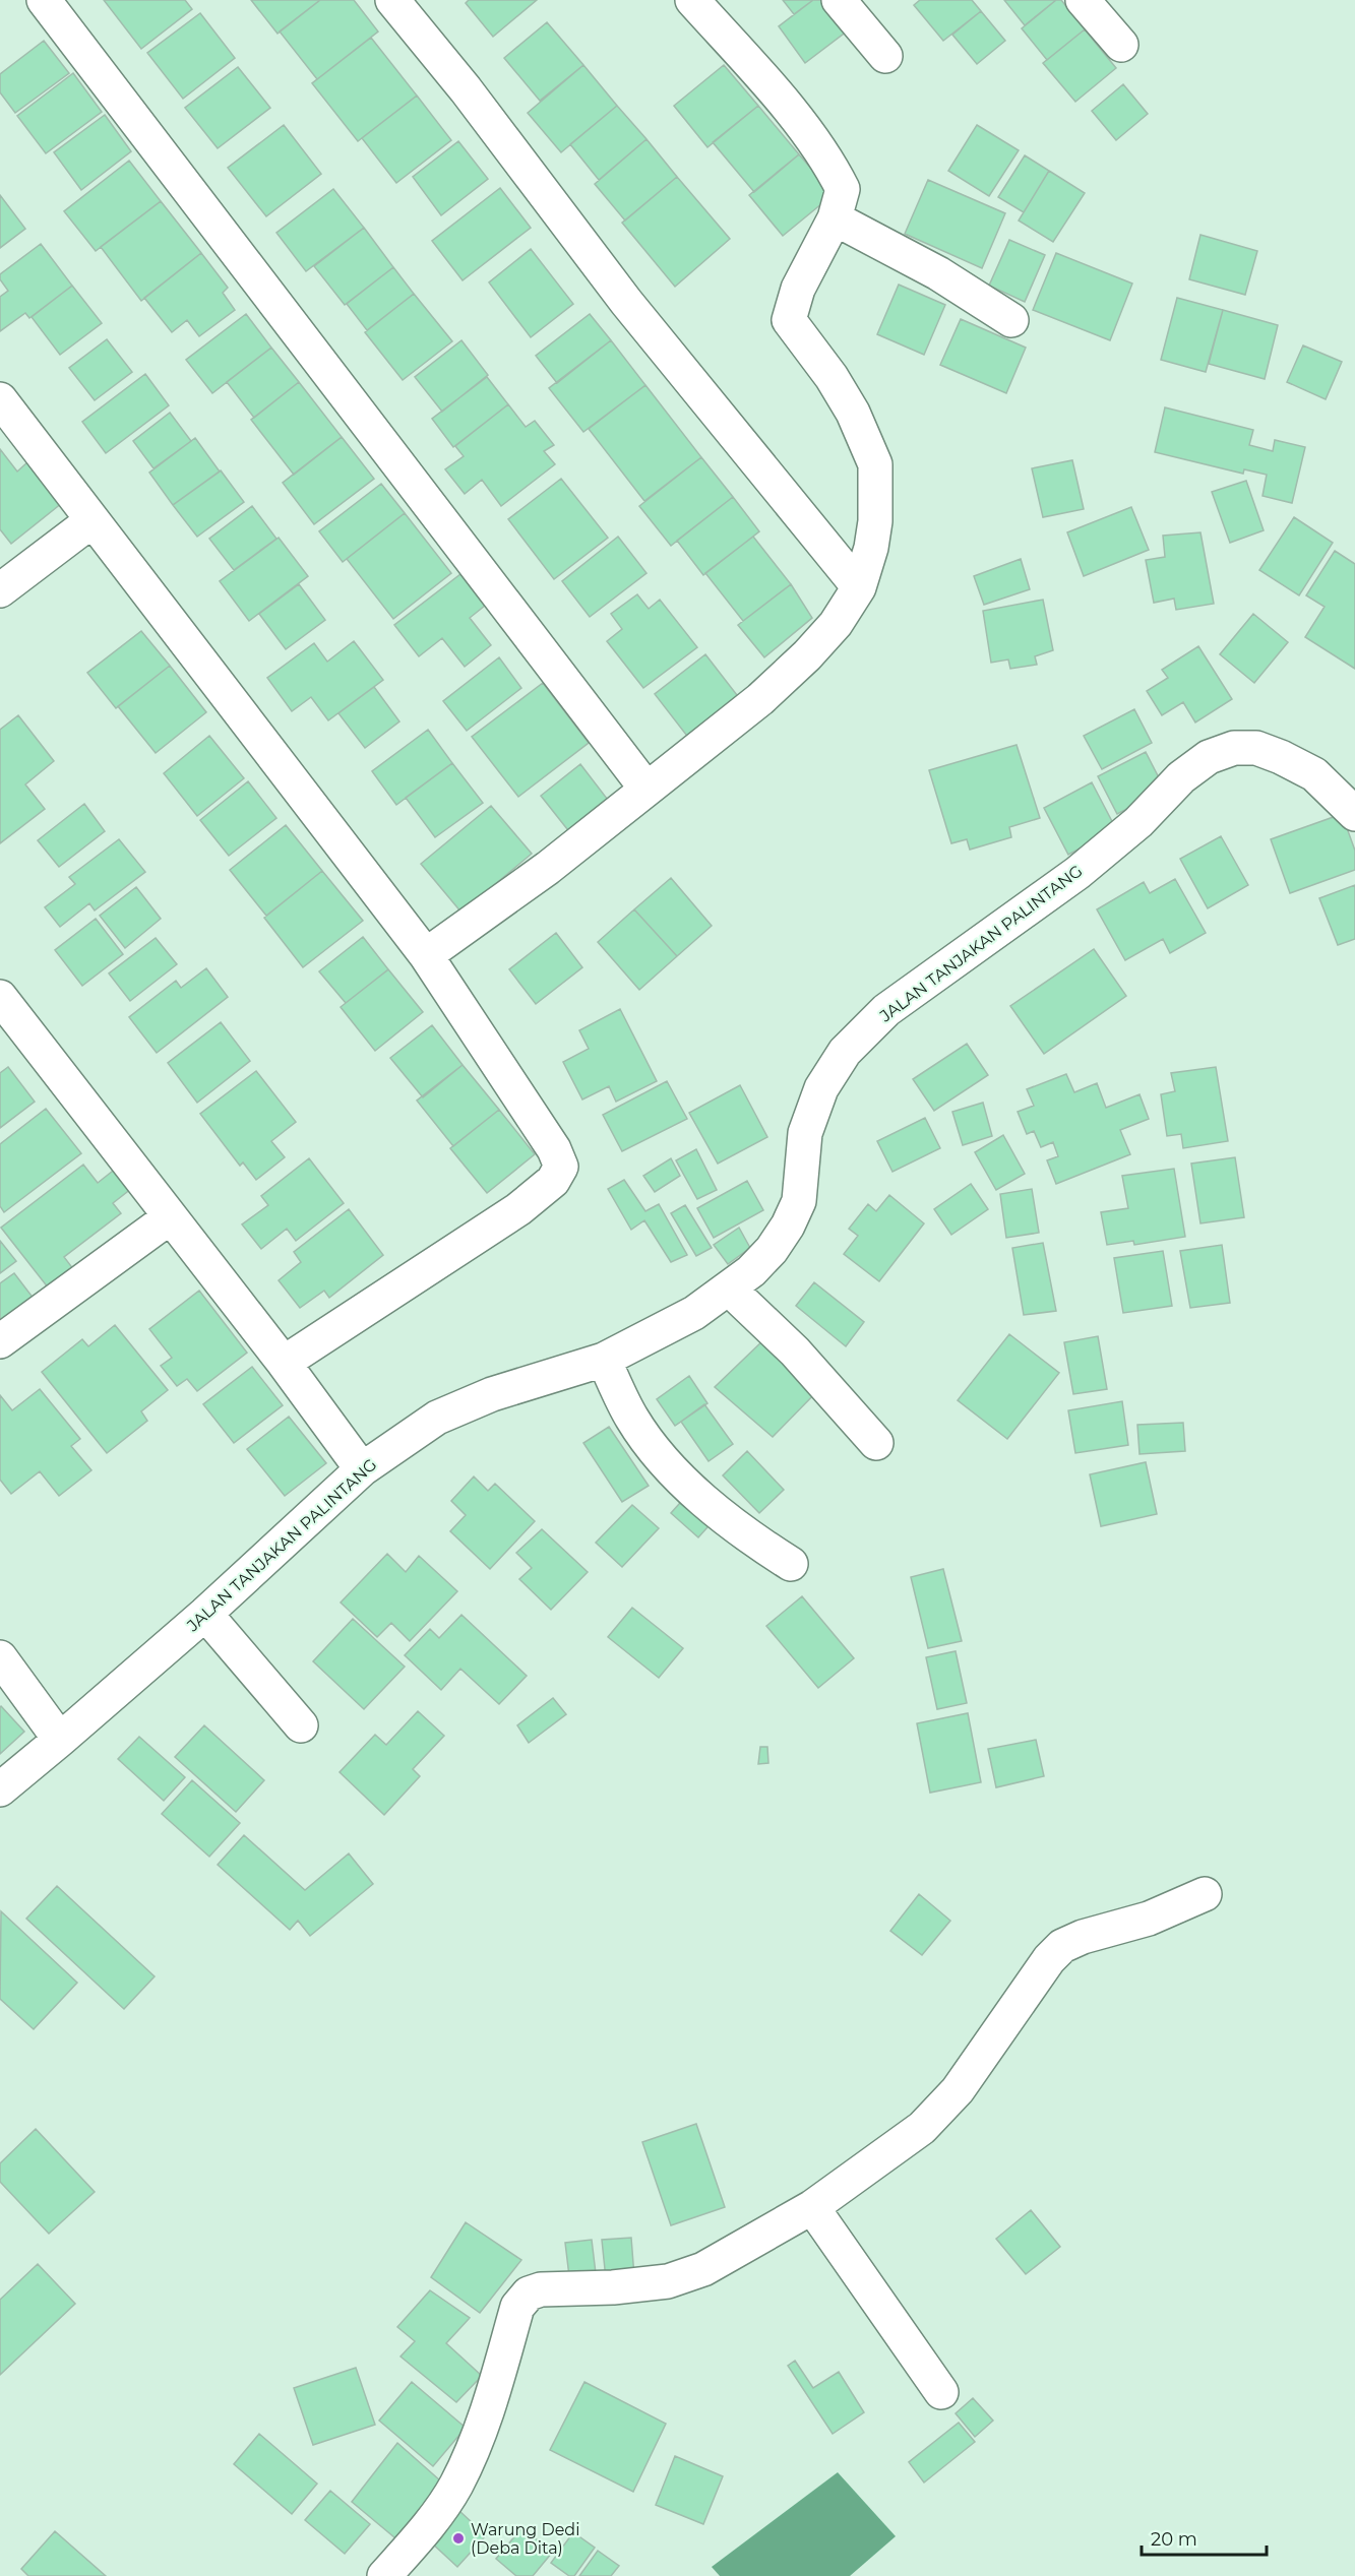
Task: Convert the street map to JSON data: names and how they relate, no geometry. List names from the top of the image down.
{
  "streets": {
    "street": ["JALAN TANJAKAN PALINTANG"]
  },
  "places": ["Warung Dedi (Deba Dita)"],
  "scale_bar": "20 m"
}
